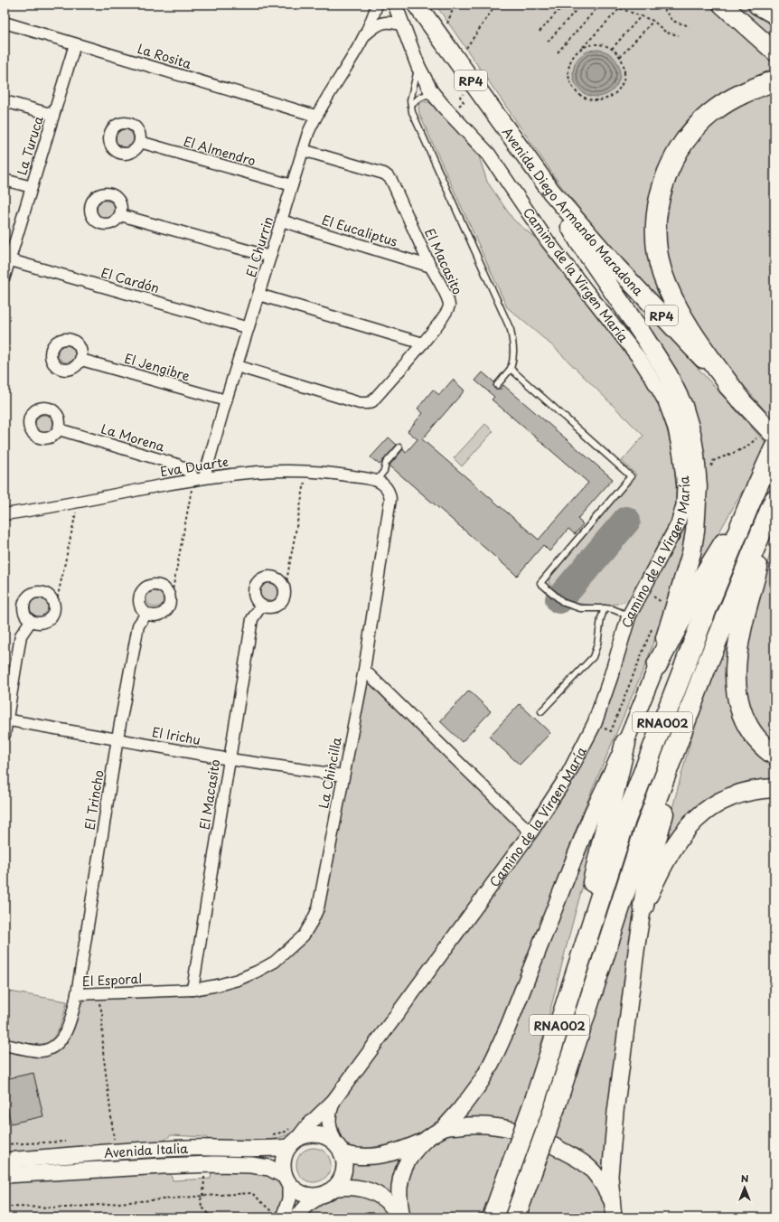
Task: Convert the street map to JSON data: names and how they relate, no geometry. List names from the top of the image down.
{
  "streets": {
    "highway": ["RNA002"],
    "main road": ["RP4", "Avenida Diego Armando Maradona", "Avenida Italia"],
    "street": [
      "La Rosita",
      "La Turuca",
      "El Almendro",
      "El Eucaliptus",
      "El Churrin",
      "El Macasito",
      "Camino de la Virgen María",
      "El Cardón",
      "El Jengibre",
      "La Morena",
      "Eva Duarte",
      "El Irichu",
      "La Chincilla",
      "El Trincho",
      "El Esporal"
    ]
  },
  "crossings": [
    ["La Rosita", "La Turuca"],
    ["La Rosita", "El Churrin"],
    ["La Turuca", "El Cardón"],
    ["El Almendro", "El Churrin"],
    ["El Eucaliptus", "El Churrin"],
    ["El Eucaliptus", "El Macasito"],
    ["El Churrin", "El Macasito"],
    ["El Churrin", "Camino de la Virgen María"],
    ["El Churrin", "El Cardón"],
    ["El Churrin", "El Jengibre"],
    ["El Churrin", "La Morena"],
    ["El Churrin", "Eva Duarte"],
    ["El Macasito", "El Irichu"],
    ["El Macasito", "La Chincilla"],
    ["El Macasito", "El Esporal"],
    ["Camino de la Virgen María", "Avenida Italia"],
    ["La Morena", "Eva Duarte"],
    ["Eva Duarte", "La Chincilla"],
    ["El Irichu", "La Chincilla"],
    ["El Irichu", "El Trincho"],
    ["La Chincilla", "El Esporal"],
    ["El Trincho", "El Esporal"]
  ],
  "north": "top"
}
